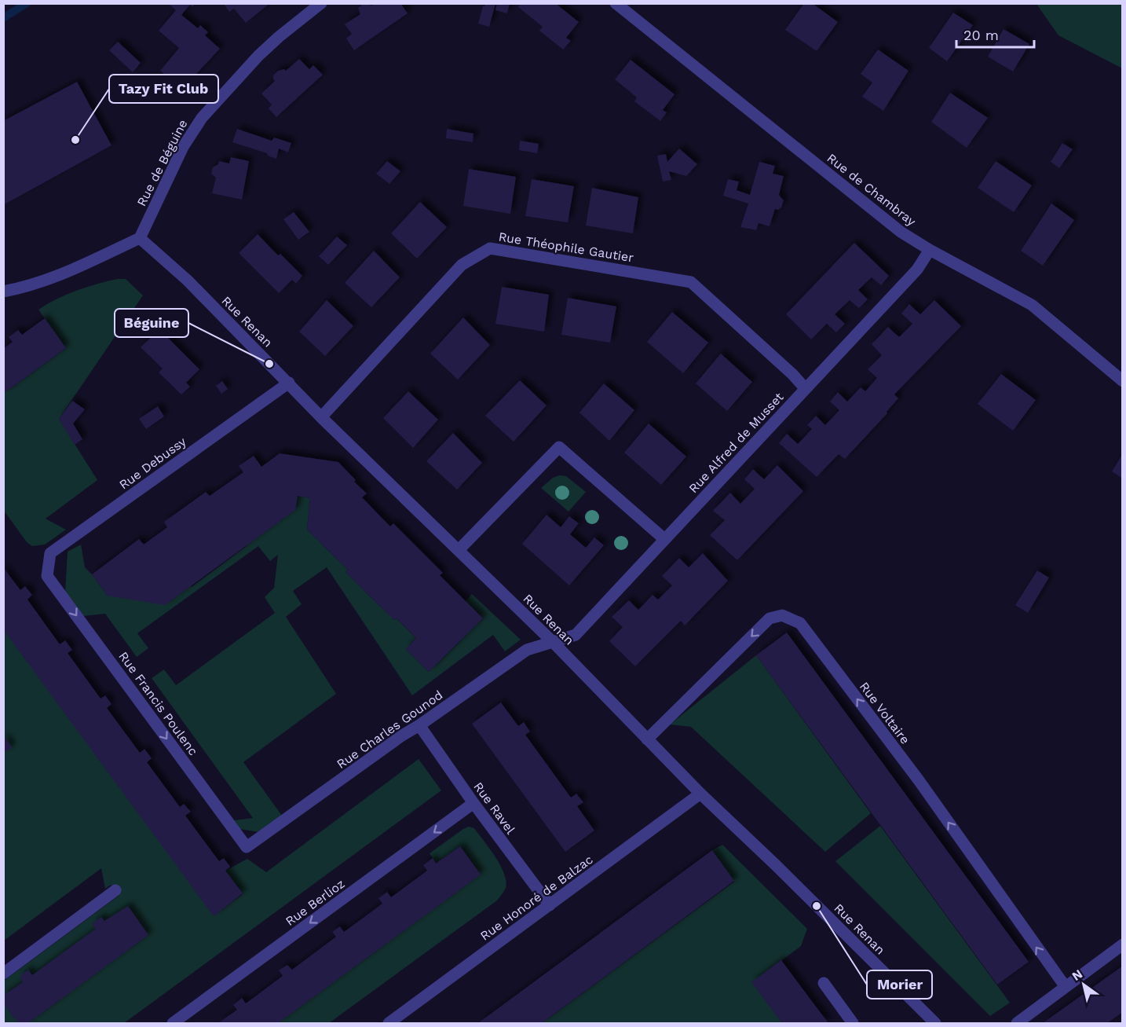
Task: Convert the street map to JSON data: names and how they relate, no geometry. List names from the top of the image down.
{
  "streets": {
    "street": [
      "Rue de Béguine",
      "Rue de Chambray",
      "Rue Théophile Gautier",
      "Rue Renan",
      "Rue Alfred de Musset",
      "Rue Debussy",
      "Rue Francis Poulenc",
      "Rue Voltaire",
      "Rue Charles Gounod",
      "Rue Ravel",
      "Rue Honoré de Balzac",
      "Rue Berlioz"
    ]
  },
  "crossings": [
    ["Rue de Béguine", "Rue Renan"],
    ["Rue de Chambray", "Rue Alfred de Musset"],
    ["Rue Théophile Gautier", "Rue Renan"],
    ["Rue Théophile Gautier", "Rue Alfred de Musset"],
    ["Rue Renan", "Rue Alfred de Musset"],
    ["Rue Renan", "Rue Debussy"],
    ["Rue Renan", "Rue Voltaire"],
    ["Rue Renan", "Rue Charles Gounod"],
    ["Rue Renan", "Rue Honoré de Balzac"],
    ["Rue Alfred de Musset", "Rue Charles Gounod"],
    ["Rue Debussy", "Rue Francis Poulenc"],
    ["Rue Francis Poulenc", "Rue Charles Gounod"],
    ["Rue Charles Gounod", "Rue Ravel"],
    ["Rue Ravel", "Rue Honoré de Balzac"],
    ["Rue Ravel", "Rue Berlioz"]
  ],
  "one_way": ["Rue Francis Poulenc", "Rue Berlioz"],
  "places": ["Tazy Fit Club", "Béguine", "Morier"],
  "scale_bar": "20 m",
  "north": "top left"
}
